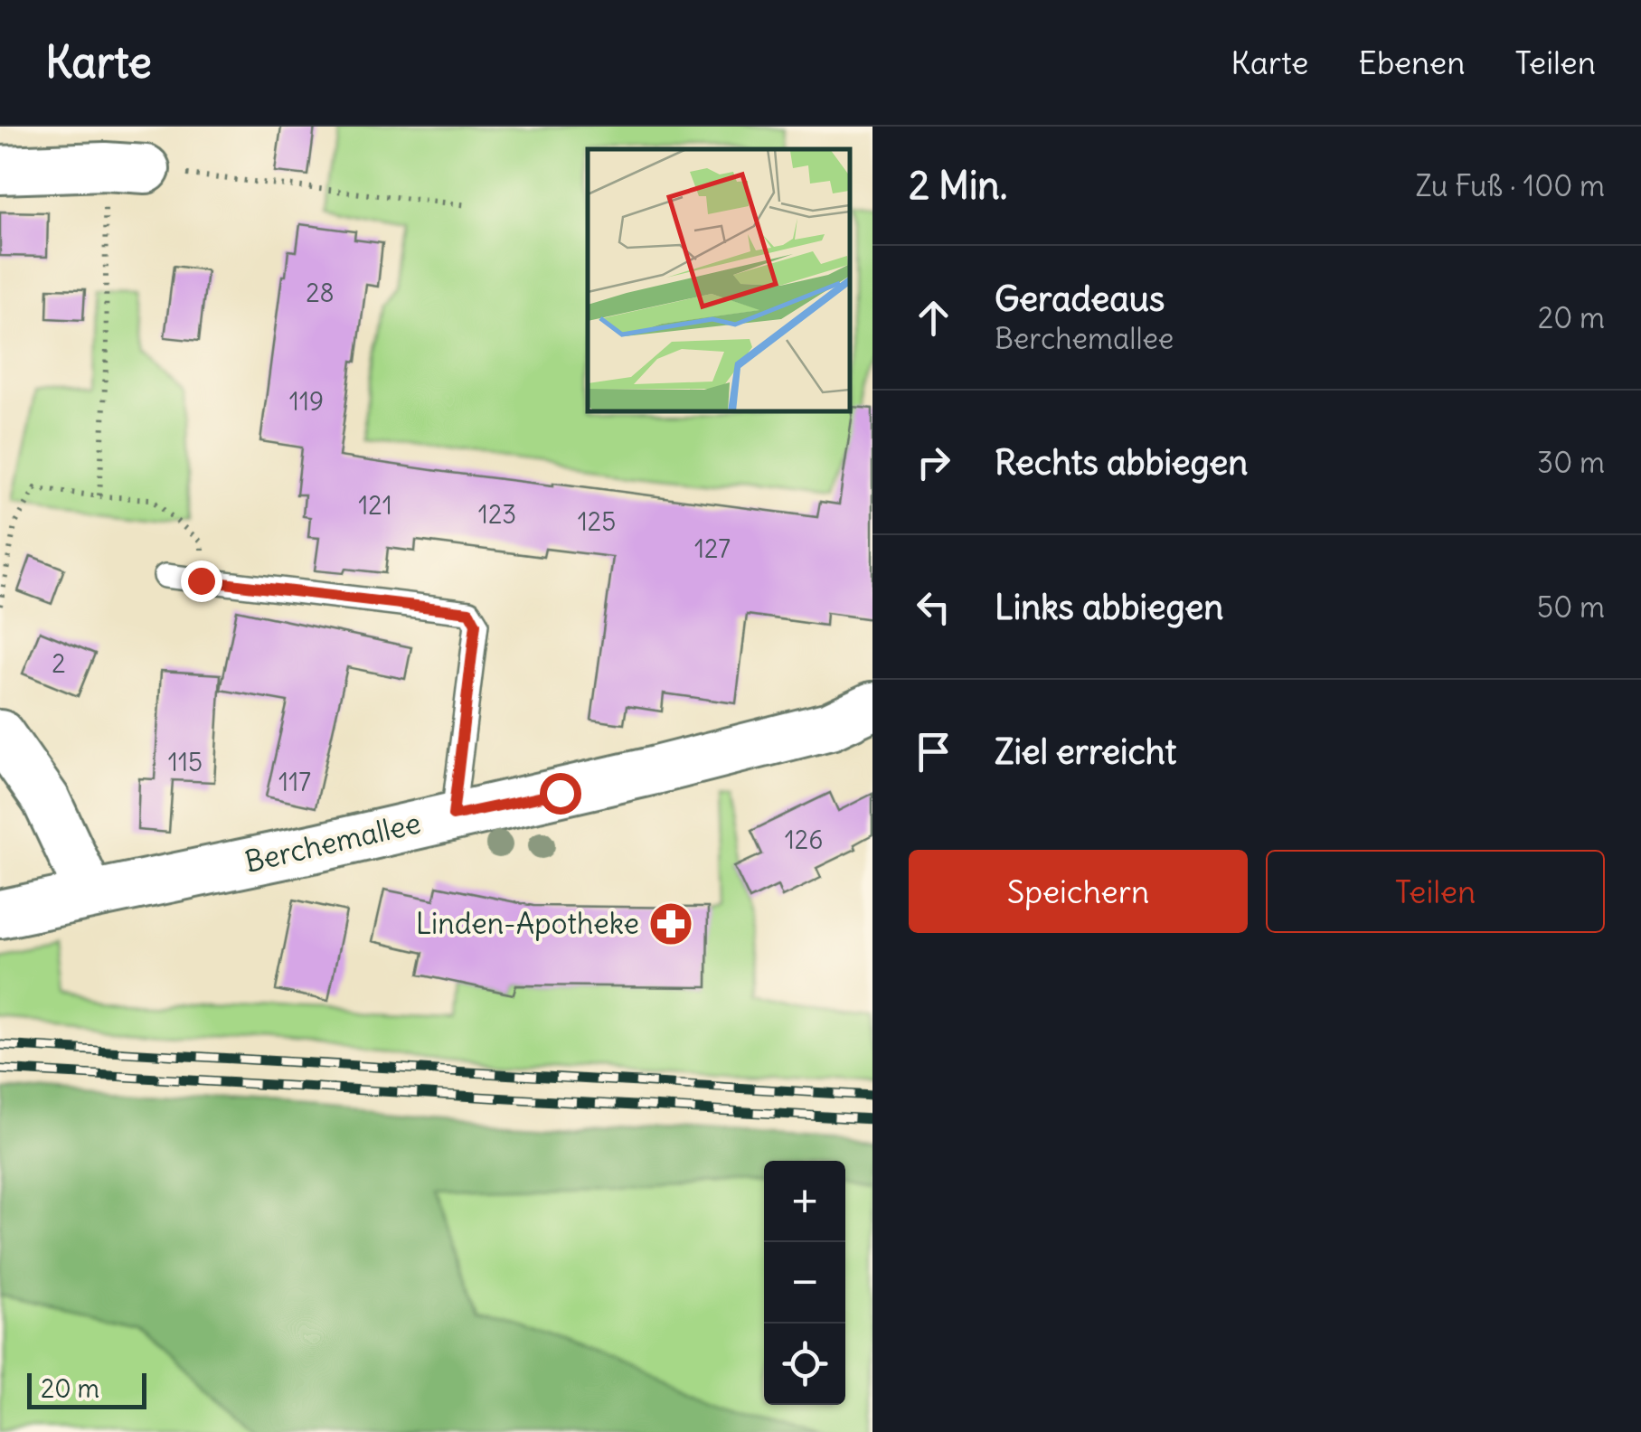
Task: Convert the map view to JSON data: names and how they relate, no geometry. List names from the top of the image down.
{
  "streets": {
    "street": ["Berchemallee"]
  },
  "places": {
    "pharmacy": ["Linden-Apotheke"]
  },
  "house_numbers": [
    "28",
    "119",
    "121",
    "123",
    "125",
    "127",
    "2",
    "115",
    "117",
    "126"
  ],
  "scale_bar": "20 m",
  "page": {
    "header": "Karte",
    "nav": ["Karte", "Ebenen", "Teilen"],
    "heading": ["2 Min.", "Zu Fuß · 100 m"],
    "list": [
      ["Geradeaus", "Berchemallee", "20 m"],
      ["Rechts abbiegen", "30 m"],
      ["Links abbiegen", "50 m"],
      "Ziel erreicht"
    ],
    "buttons": ["Speichern", "Teilen"],
    "map_buttons": ["+", "−"],
    "scale": "20 m"
  }
}
